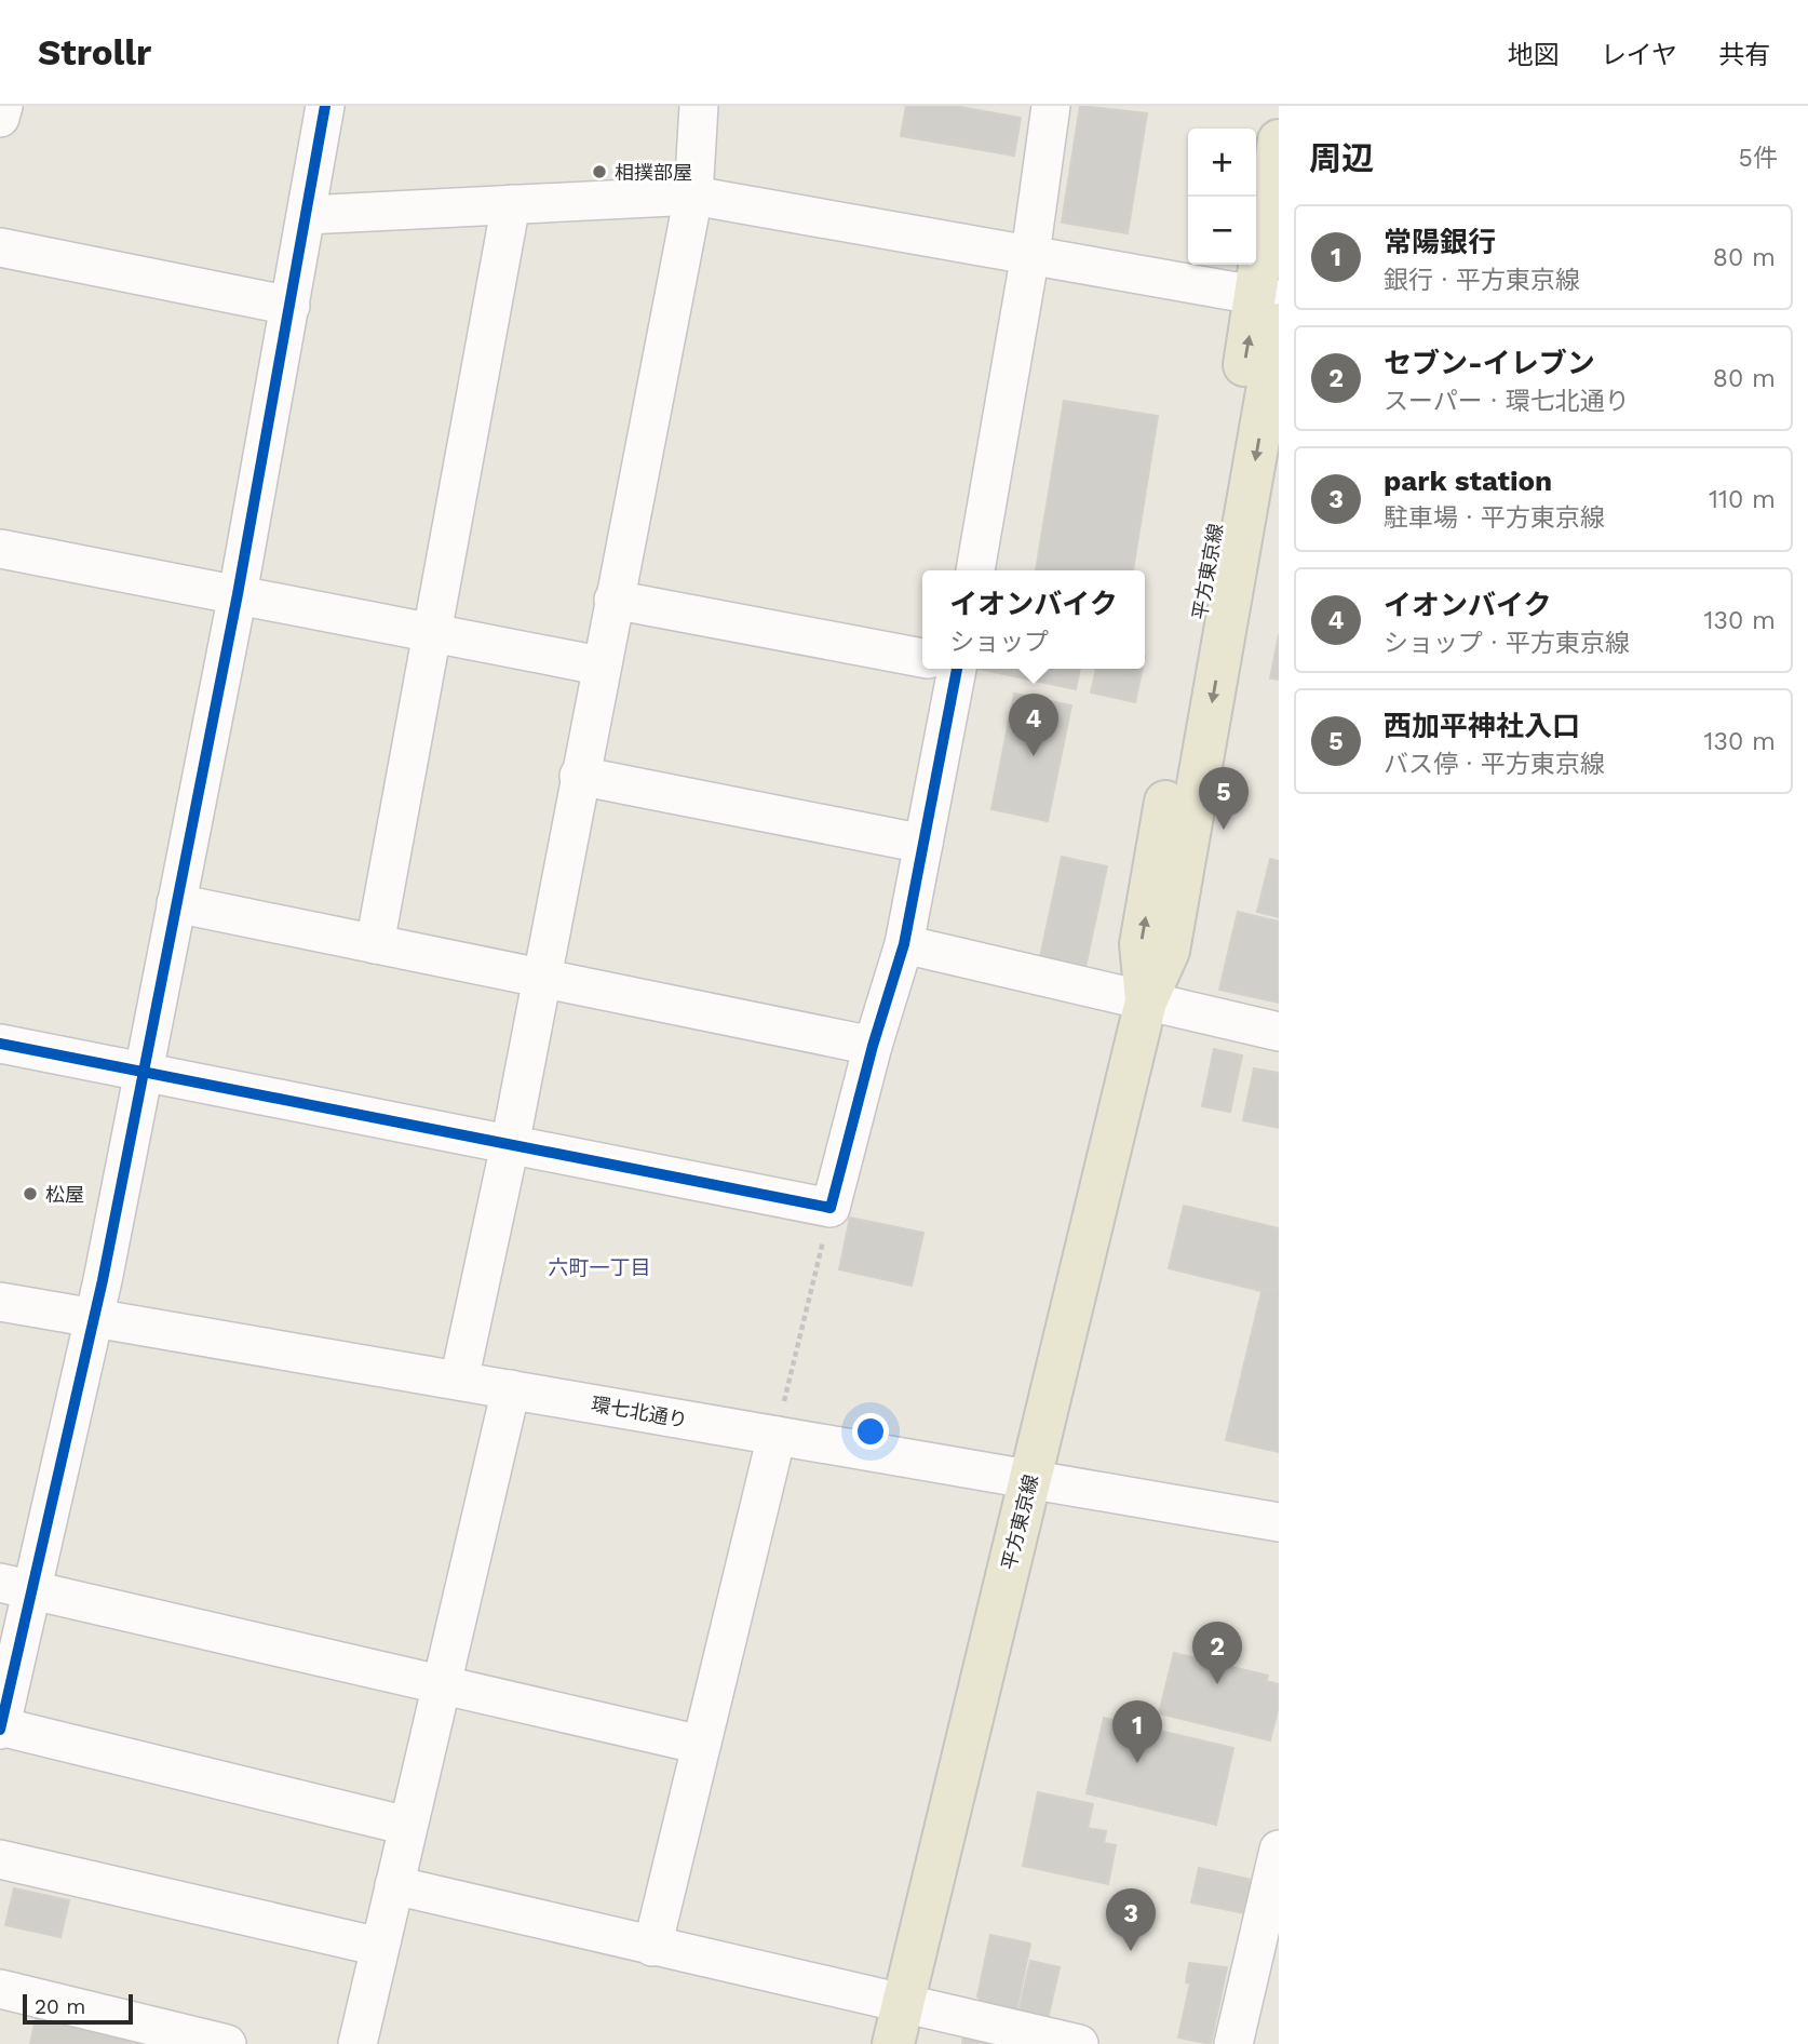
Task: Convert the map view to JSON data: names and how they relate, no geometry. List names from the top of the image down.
{
  "streets": {
    "main road": ["平方東京線"],
    "street": ["環七北通り"]
  },
  "crossings": [
    ["平方東京線", "環七北通り"]
  ],
  "districts": ["六町一丁目"],
  "places": ["相撲部屋", "松屋"],
  "scale_bar": "20 m",
  "page": {
    "header": "Strollr",
    "nav": ["地図", "レイヤ", "共有"],
    "heading": ["周辺", "5件"],
    "map_buttons": ["+", "−"],
    "list": [
      {
        "mark": "1",
        "name": "常陽銀行",
        "note": "銀行 · 平方東京線",
        "value": "80 m"
      },
      {
        "mark": "2",
        "name": "セブン-イレブン",
        "note": "スーパー · 環七北通り",
        "value": "80 m"
      },
      {
        "mark": "3",
        "name": "park station",
        "note": "駐車場 · 平方東京線",
        "value": "110 m"
      },
      {
        "mark": "4",
        "name": "イオンバイク",
        "note": "ショップ · 平方東京線",
        "value": "130 m"
      },
      {
        "mark": "5",
        "name": "西加平神社入口",
        "note": "バス停 · 平方東京線",
        "value": "130 m"
      }
    ],
    "popup": ["イオンバイク", "ショップ"],
    "pins": [
      "4",
      "5",
      "2",
      "1",
      "3"
    ],
    "scale": "20 m"
  }
}
